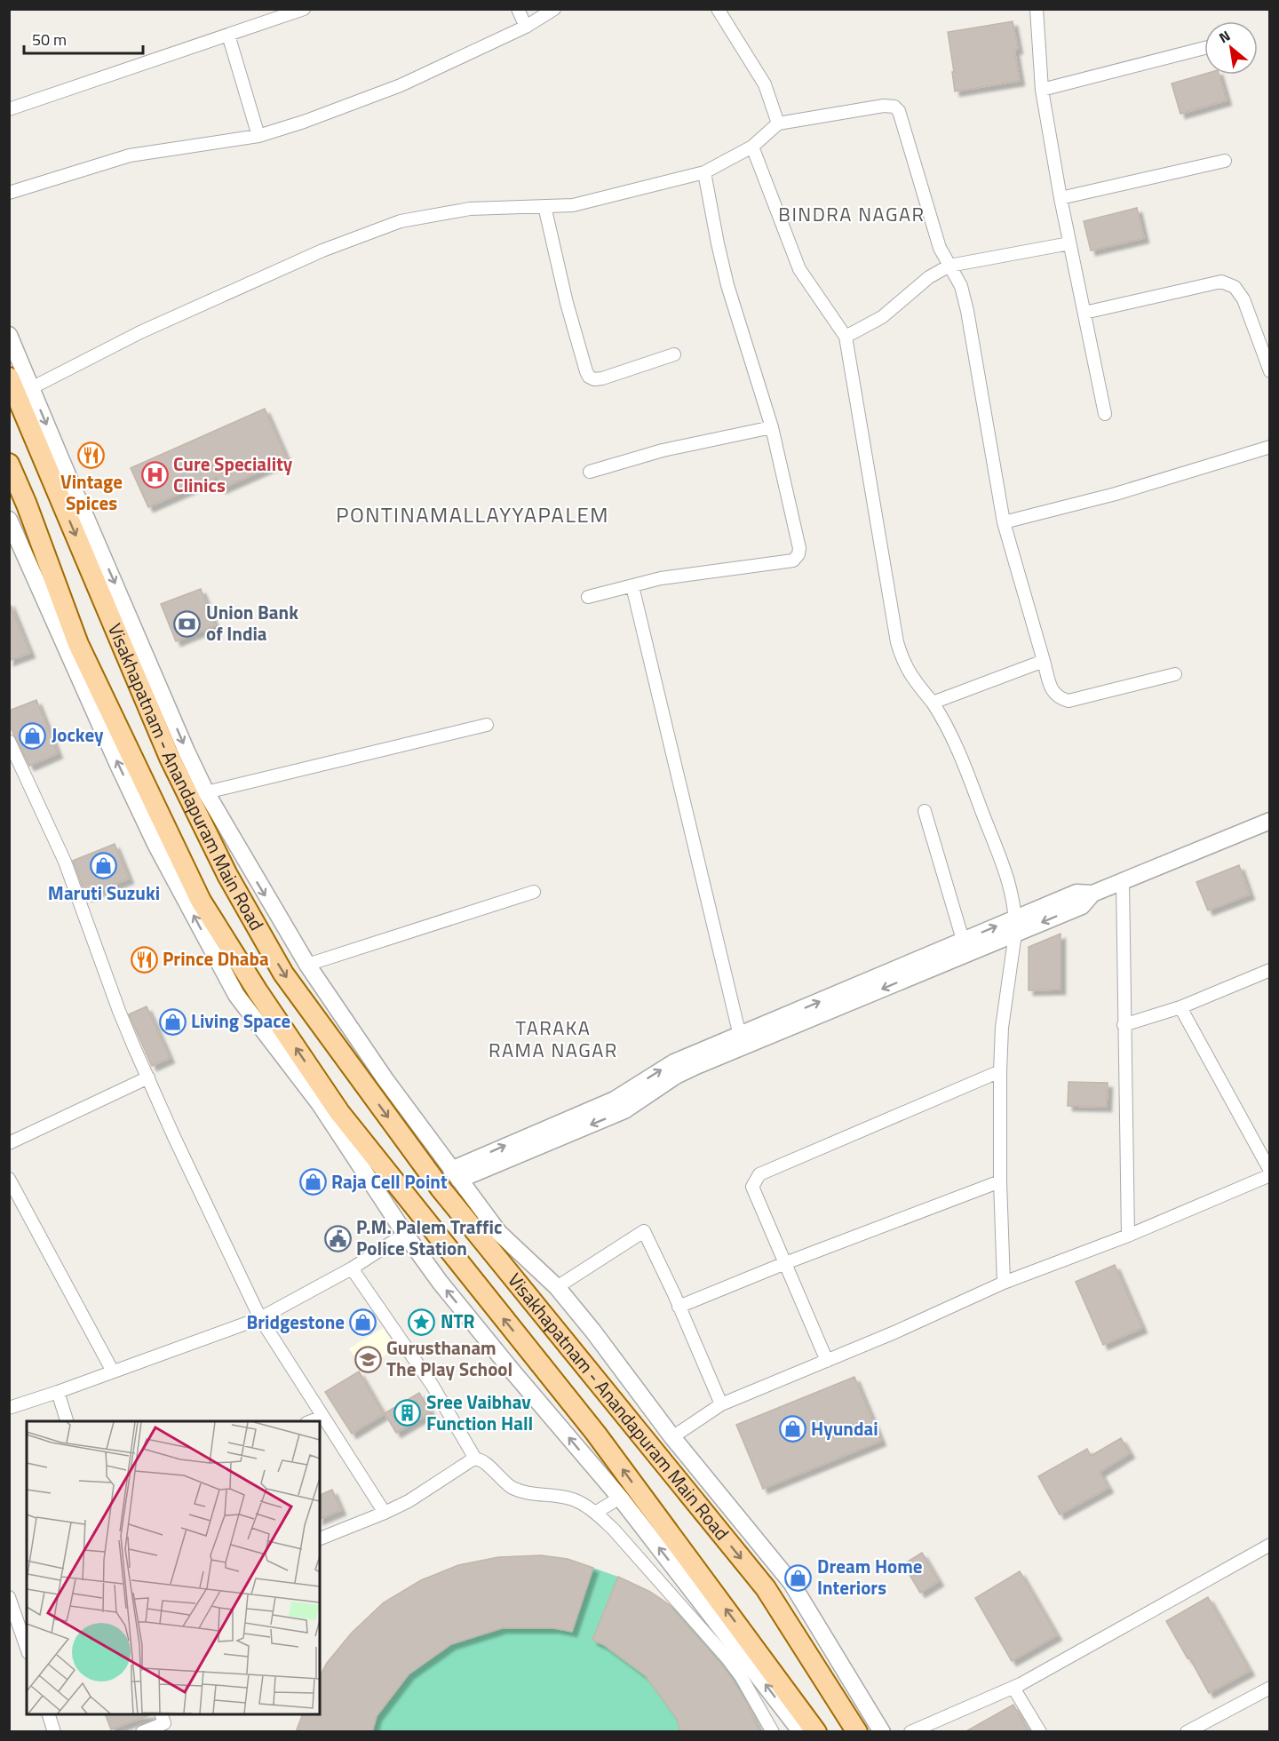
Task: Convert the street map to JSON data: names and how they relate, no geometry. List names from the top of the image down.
{
  "streets": {
    "main road": ["Visakhapatnam - Anandapuram Main Road"]
  },
  "districts": ["BINDRA NAGAR", "PONTINAMALLAYYAPALEM", "TARAKA RAMA NAGAR"],
  "places": {
    "restaurant": ["Vintage Spices", "Prince Dhaba"],
    "hospital": ["Cure Speciality Clinics"],
    "bank": ["Union Bank of India"],
    "shop": [
      "Jockey",
      "Maruti Suzuki",
      "Living Space",
      "Raja Cell Point",
      "Bridgestone",
      "Hyundai",
      "Dream Home Interiors"
    ],
    "public building": ["P.M. Palem Traffic Police Station"],
    "place": ["NTR"],
    "school or university": ["Gurusthanam The Play School"],
    "building": ["Sree Vaibhav Function Hall"]
  },
  "scale_bar": "50 m",
  "north": "top left"
}
